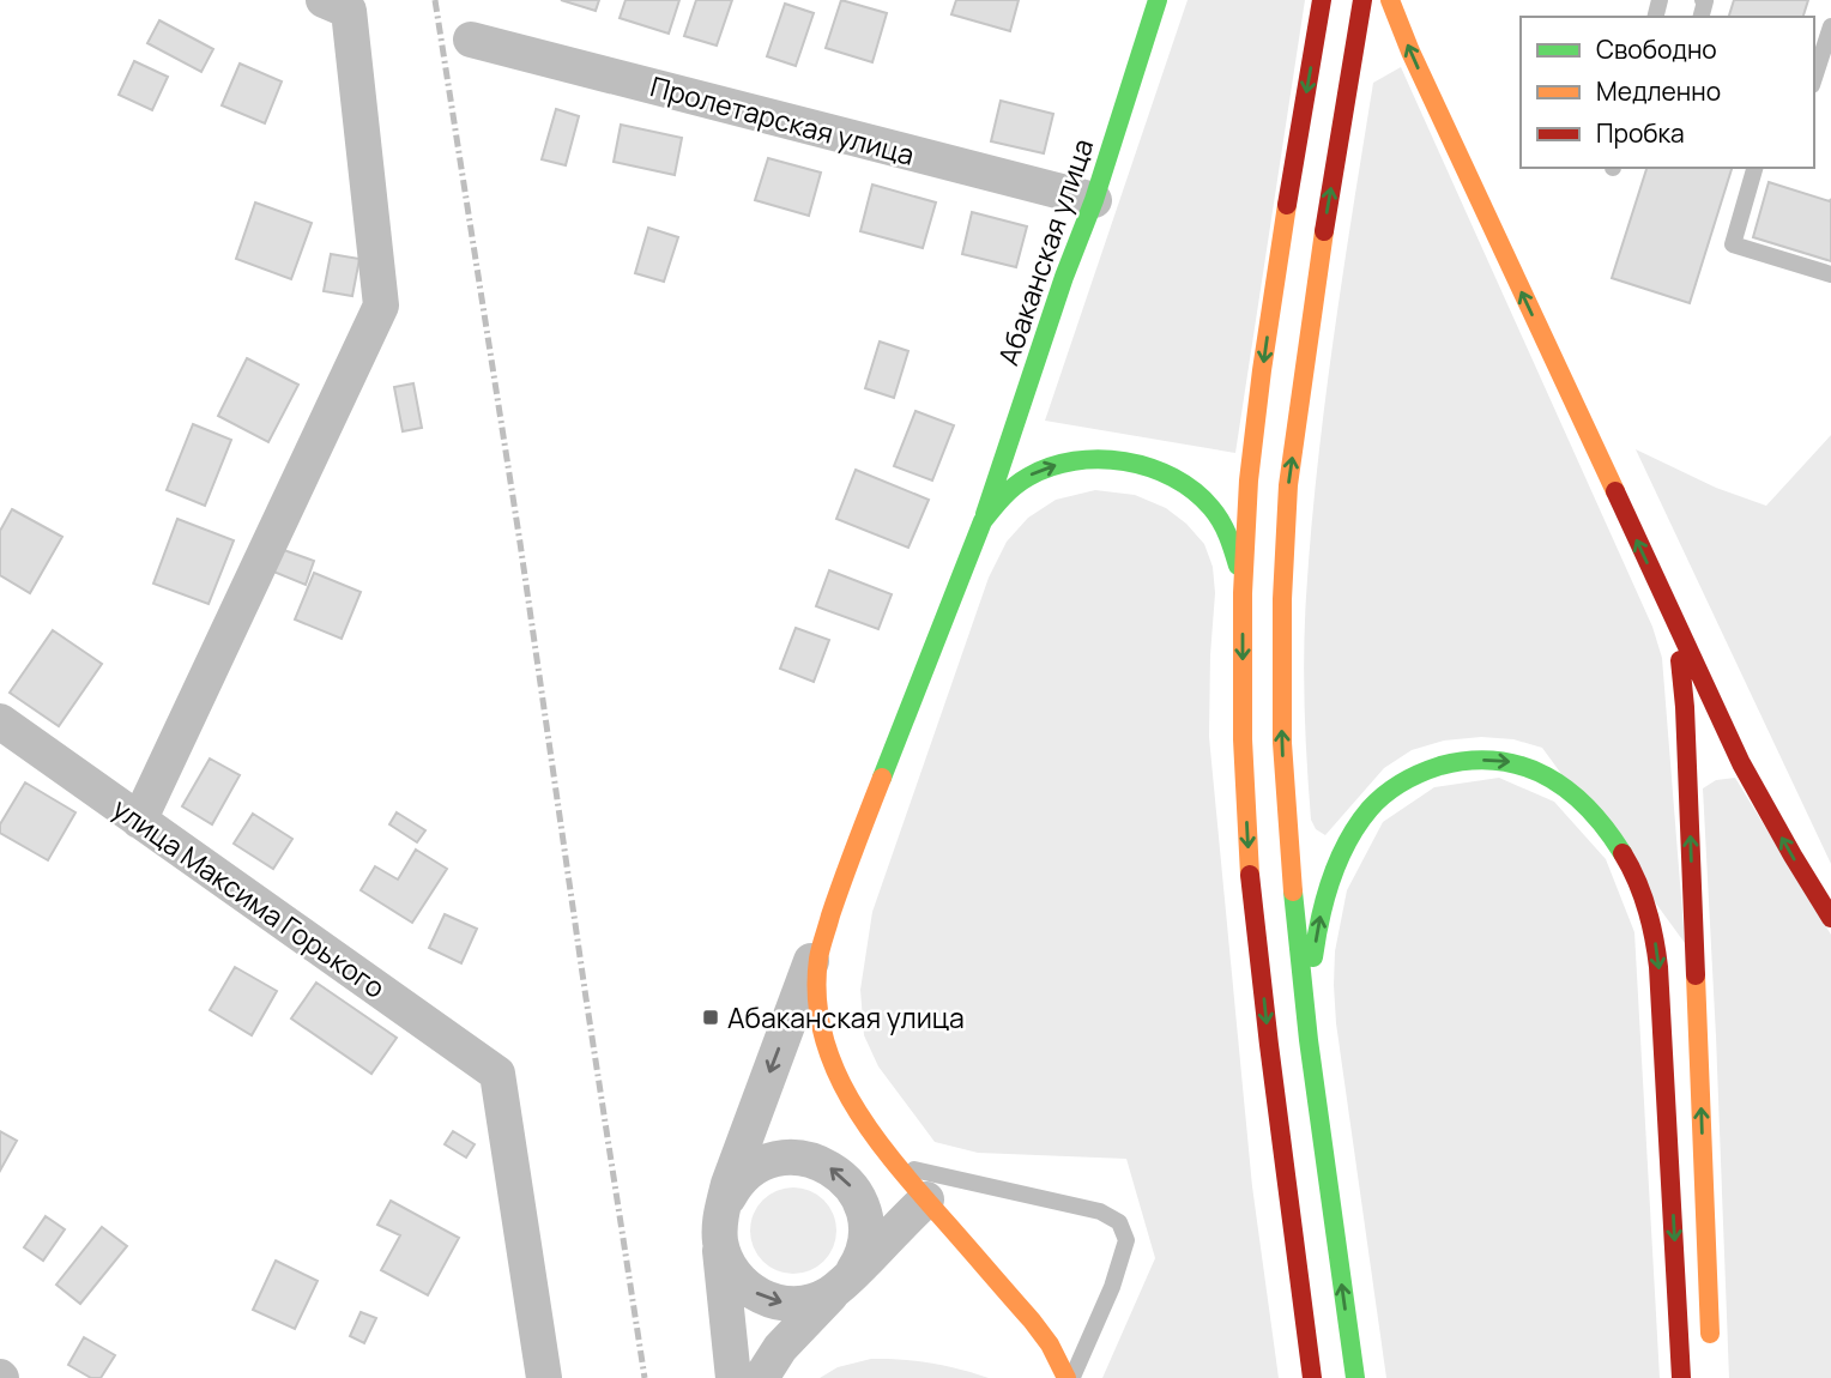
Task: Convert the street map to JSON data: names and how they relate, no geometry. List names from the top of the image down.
{
  "streets": {
    "main road": ["Абаканская улица"],
    "street": ["Пролетарская улица", "улица Максима Горького"]
  },
  "crossings": [
    ["Пролетарская улица", "Абаканская улица"]
  ],
  "places": {
    "transit": ["Абаканская улица"]
  },
  "legend": ["Свободно", "Медленно", "Пробка"]
}
